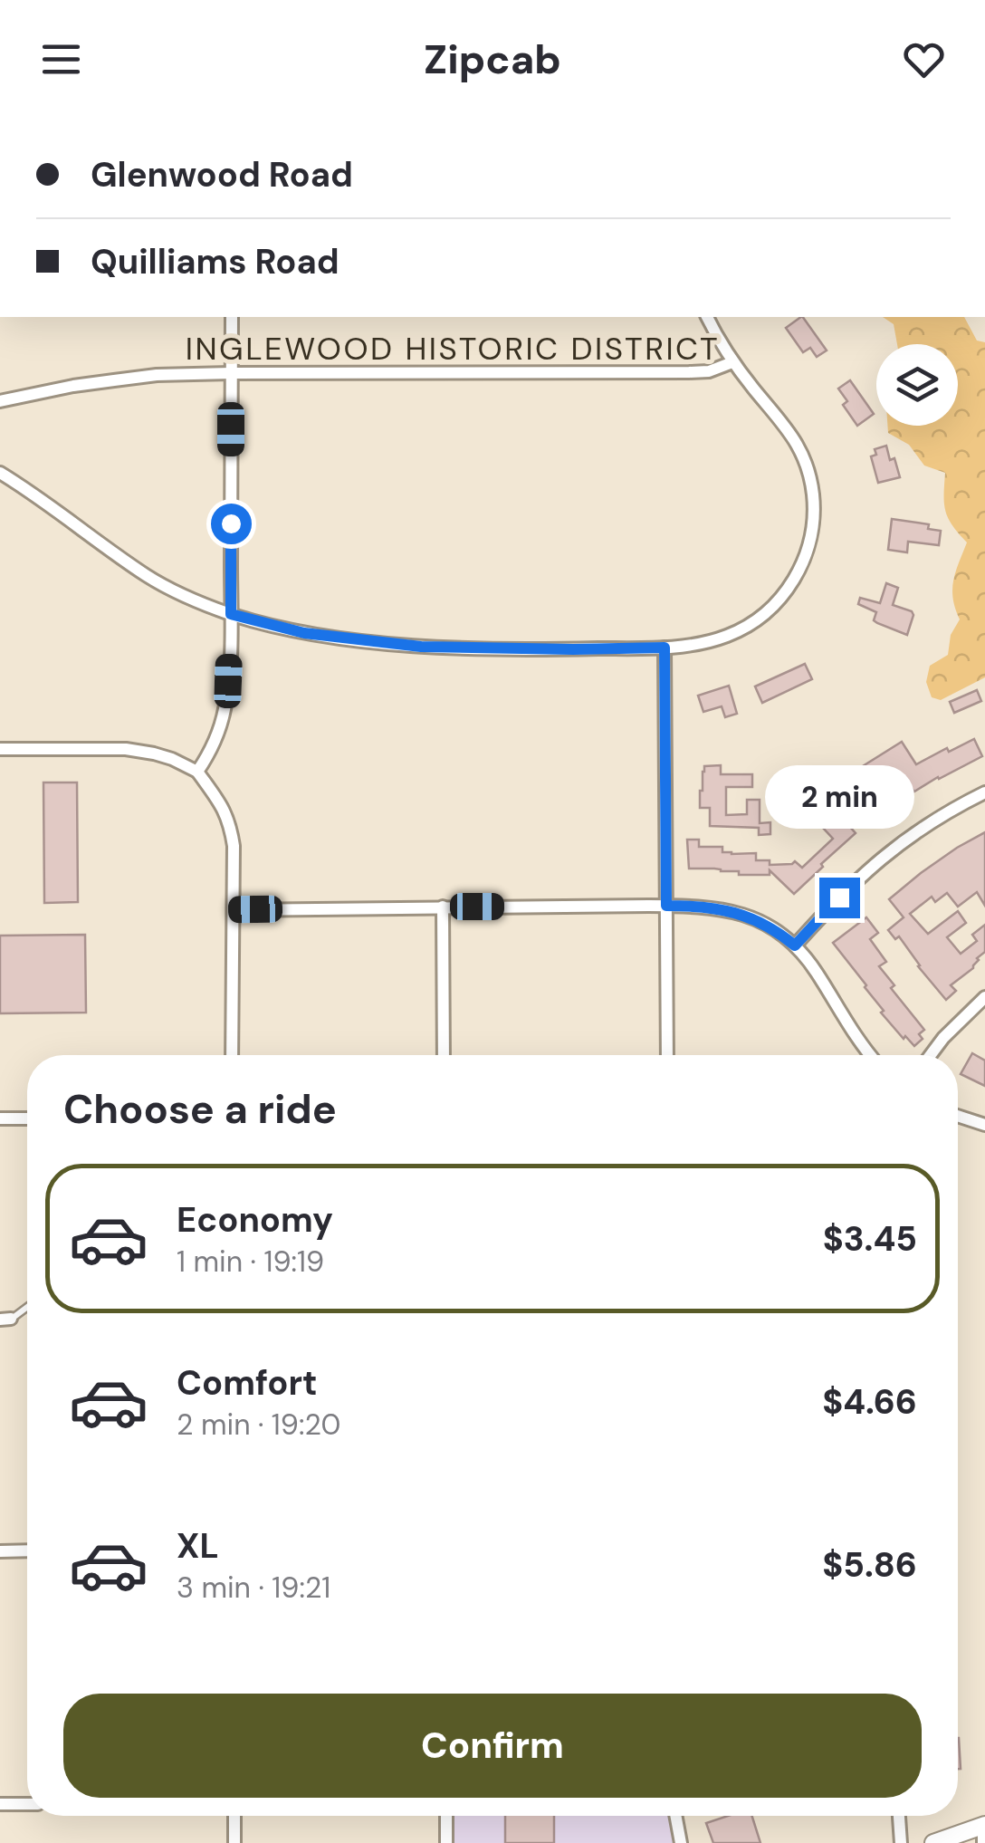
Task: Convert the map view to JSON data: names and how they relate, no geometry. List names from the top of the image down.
{
  "districts": ["INGLEWOOD HISTORIC DISTRICT"],
  "page": {
    "header": "Zipcab",
    "banner": ["Glenwood Road", "Quilliams Road"],
    "bubble": "2 min",
    "heading": "Choose a ride",
    "list": [
      {
        "name": "Economy",
        "note": "1 min · 19:19",
        "value": "$3.45"
      },
      {
        "name": "Comfort",
        "note": "2 min · 19:20",
        "value": "$4.66"
      },
      {
        "name": "XL",
        "note": "3 min · 19:21",
        "value": "$5.86"
      }
    ],
    "buttons": "Confirm"
  }
}
